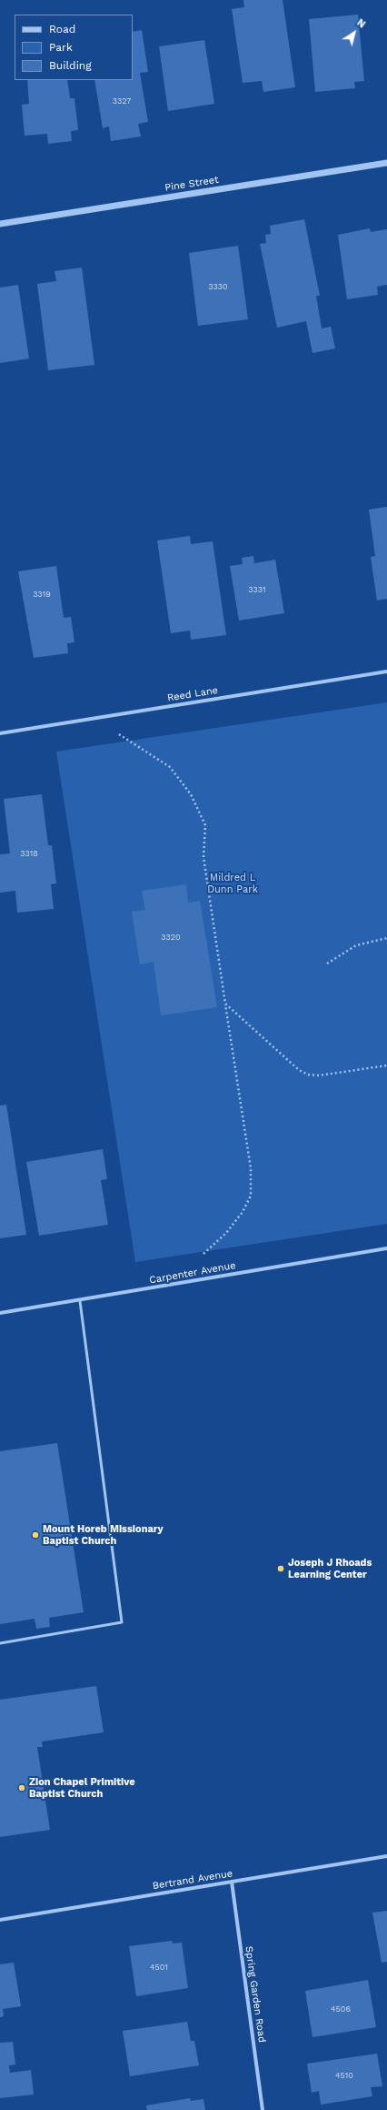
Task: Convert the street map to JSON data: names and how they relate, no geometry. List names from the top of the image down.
{
  "streets": {
    "street": [
      "Pine Street",
      "Reed Lane",
      "Carpenter Avenue",
      "Bertrand Avenue",
      "Spring Garden Road"
    ]
  },
  "crossings": [
    ["Bertrand Avenue", "Spring Garden Road"]
  ],
  "parks": ["Mildred L Dunn Park"],
  "places": ["Mount Horeb Missionary Baptist Church", "Joseph J Rhoads Learning Center", "Zion Chapel Primitive Baptist Church"],
  "house_numbers": [
    "3327",
    "3330",
    "3331",
    "3319",
    "3318",
    "3320",
    "4501",
    "4506",
    "4510"
  ],
  "legend": ["Road", "Park", "Building"],
  "north": "top right"
}
